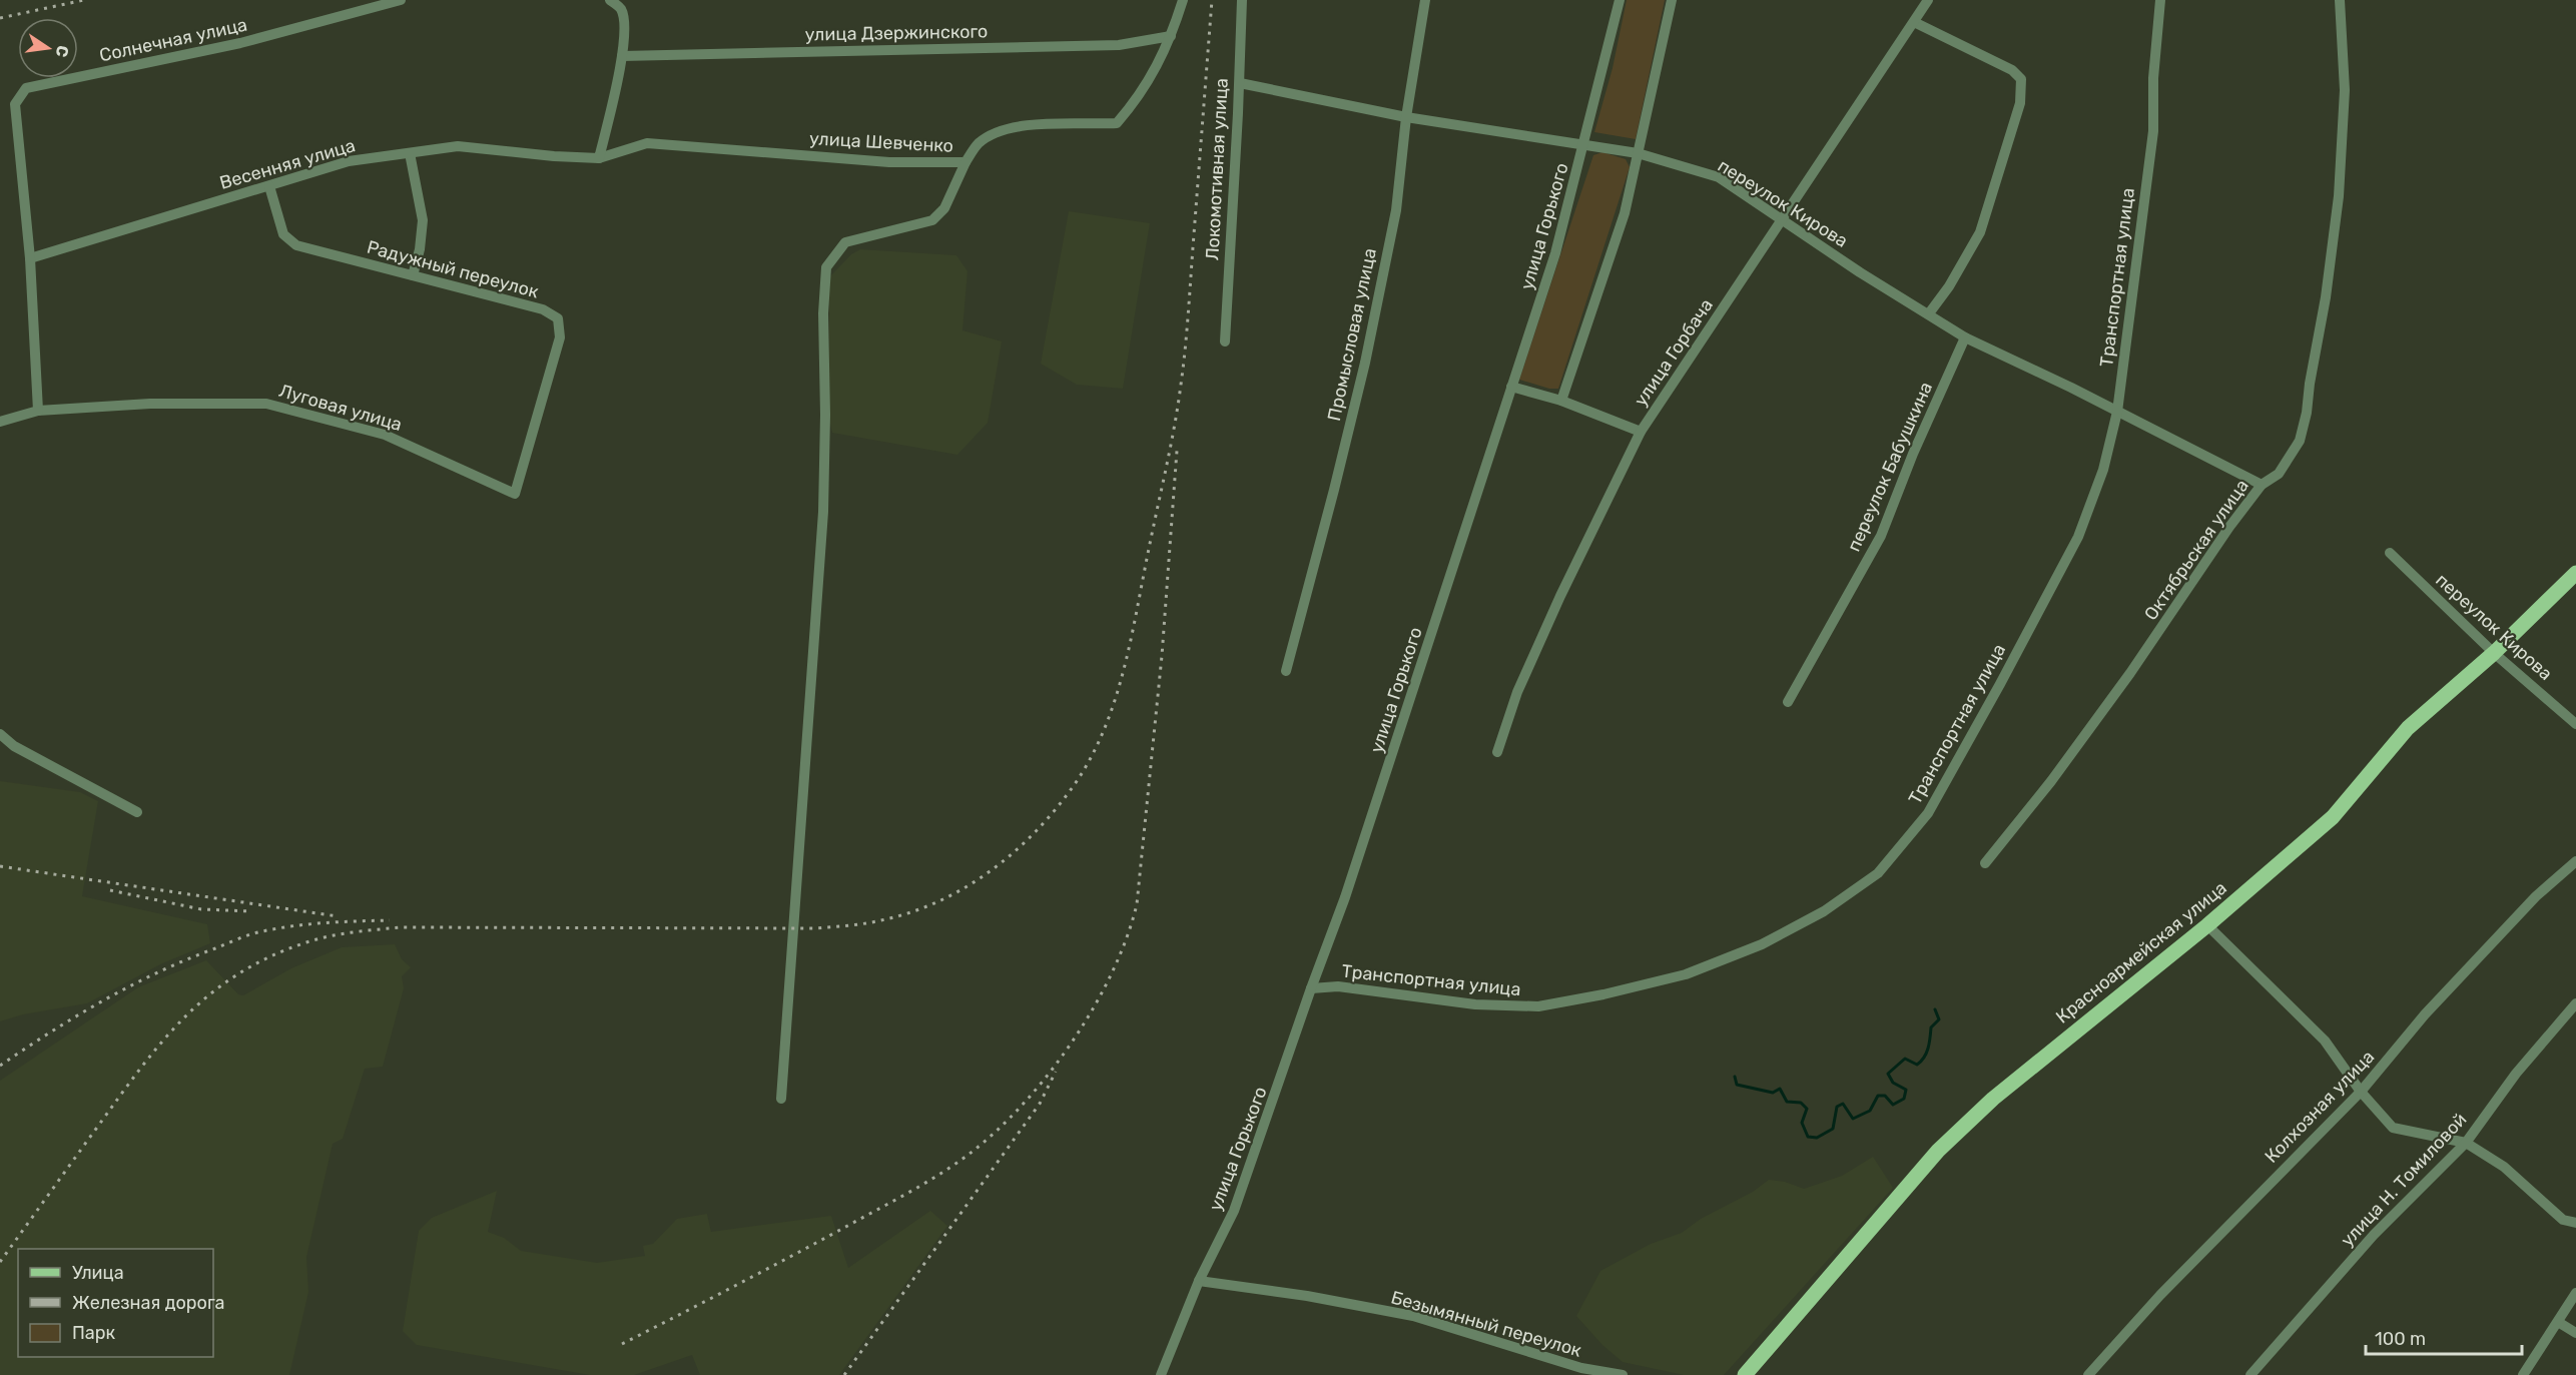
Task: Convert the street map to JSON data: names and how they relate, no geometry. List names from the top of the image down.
{
  "streets": {
    "main road": ["Красноармейская улица"],
    "street": [
      "улица Дзержинского",
      "Солнечная улица",
      "улица Шевченко",
      "Весенняя улица",
      "Локомотивная улица",
      "переулок Кирова",
      "улица Горького",
      "Радужный переулок",
      "Транспортная улица",
      "Промысловая улица",
      "улица Горбача",
      "Луговая улица",
      "переулок Бабушкина",
      "Октябрьская улица",
      "Колхозная улица",
      "улица Н. Томиловой",
      "Безымянный переулок"
    ]
  },
  "crossings": [
    ["улица Дзержинского", "улица Шевченко"],
    ["Солнечная улица", "Весенняя улица"],
    ["Солнечная улица", "Луговая улица"],
    ["улица Шевченко", "Весенняя улица"],
    ["Весенняя улица", "Радужный переулок"],
    ["Локомотивная улица", "переулок Кирова"],
    ["переулок Кирова", "улица Горького"],
    ["переулок Кирова", "Транспортная улица"],
    ["переулок Кирова", "Промысловая улица"],
    ["переулок Кирова", "улица Горбача"],
    ["переулок Кирова", "переулок Бабушкина"],
    ["переулок Кирова", "Октябрьская улица"],
    ["переулок Кирова", "Красноармейская улица"],
    ["улица Горького", "Транспортная улица"],
    ["улица Горького", "Безымянный переулок"],
    ["Радужный переулок", "Луговая улица"]
  ],
  "legend": ["Улица", "Железная дорога", "Парк"],
  "scale_bar": "100 m",
  "north": "right"
}
